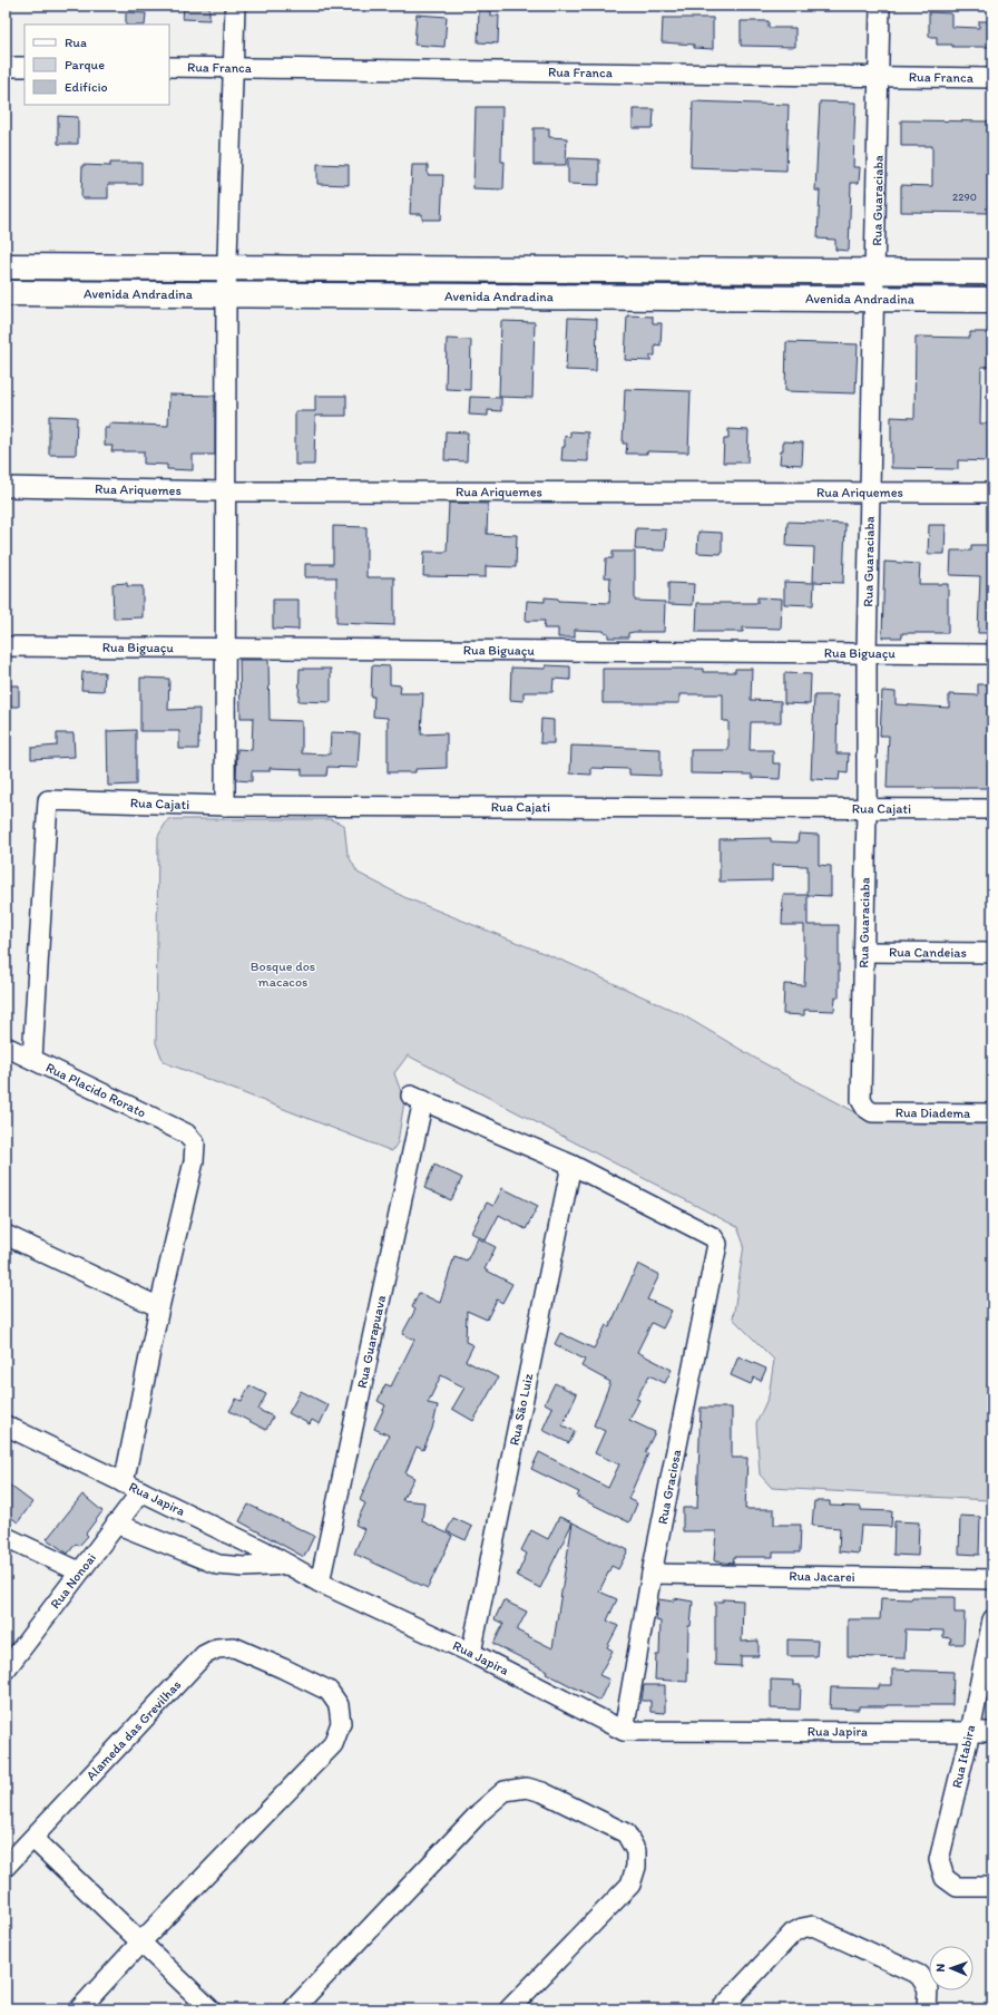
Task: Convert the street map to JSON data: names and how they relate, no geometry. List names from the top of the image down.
{
  "streets": {
    "main road": ["Avenida Andradina"],
    "street": [
      "Rua Franca",
      "Rua Guaraciaba",
      "Rua Ariquemes",
      "Rua Biguaçu",
      "Rua Cajati",
      "Rua Candeias",
      "Rua Placido Rorato",
      "Rua Diadema",
      "Rua Guarapuava",
      "Rua São Luiz",
      "Rua Graciosa",
      "Rua Japira",
      "Rua Jacarei",
      "Rua Nonoai",
      "Alameda das Grevilhas",
      "Rua Itabira"
    ]
  },
  "crossings": [
    ["Rua Franca", "Rua Guaraciaba"],
    ["Rua Guaraciaba", "Avenida Andradina"],
    ["Rua Guaraciaba", "Rua Ariquemes"],
    ["Rua Guaraciaba", "Rua Biguaçu"],
    ["Rua Guaraciaba", "Rua Cajati"],
    ["Rua Guaraciaba", "Rua Candeias"],
    ["Rua Guaraciaba", "Rua Diadema"],
    ["Rua Cajati", "Rua Placido Rorato"],
    ["Rua Guarapuava", "Rua São Luiz"],
    ["Rua Guarapuava", "Rua Graciosa"],
    ["Rua Guarapuava", "Rua Japira"],
    ["Rua São Luiz", "Rua Graciosa"],
    ["Rua São Luiz", "Rua Japira"],
    ["Rua Graciosa", "Rua Japira"],
    ["Rua Graciosa", "Rua Jacarei"],
    ["Rua Japira", "Rua Nonoai"],
    ["Rua Japira", "Rua Itabira"]
  ],
  "parks": ["Bosque dos macacos"],
  "house_numbers": ["2290"],
  "legend": ["Rua", "Parque", "Edifício"],
  "north": "left"
}
